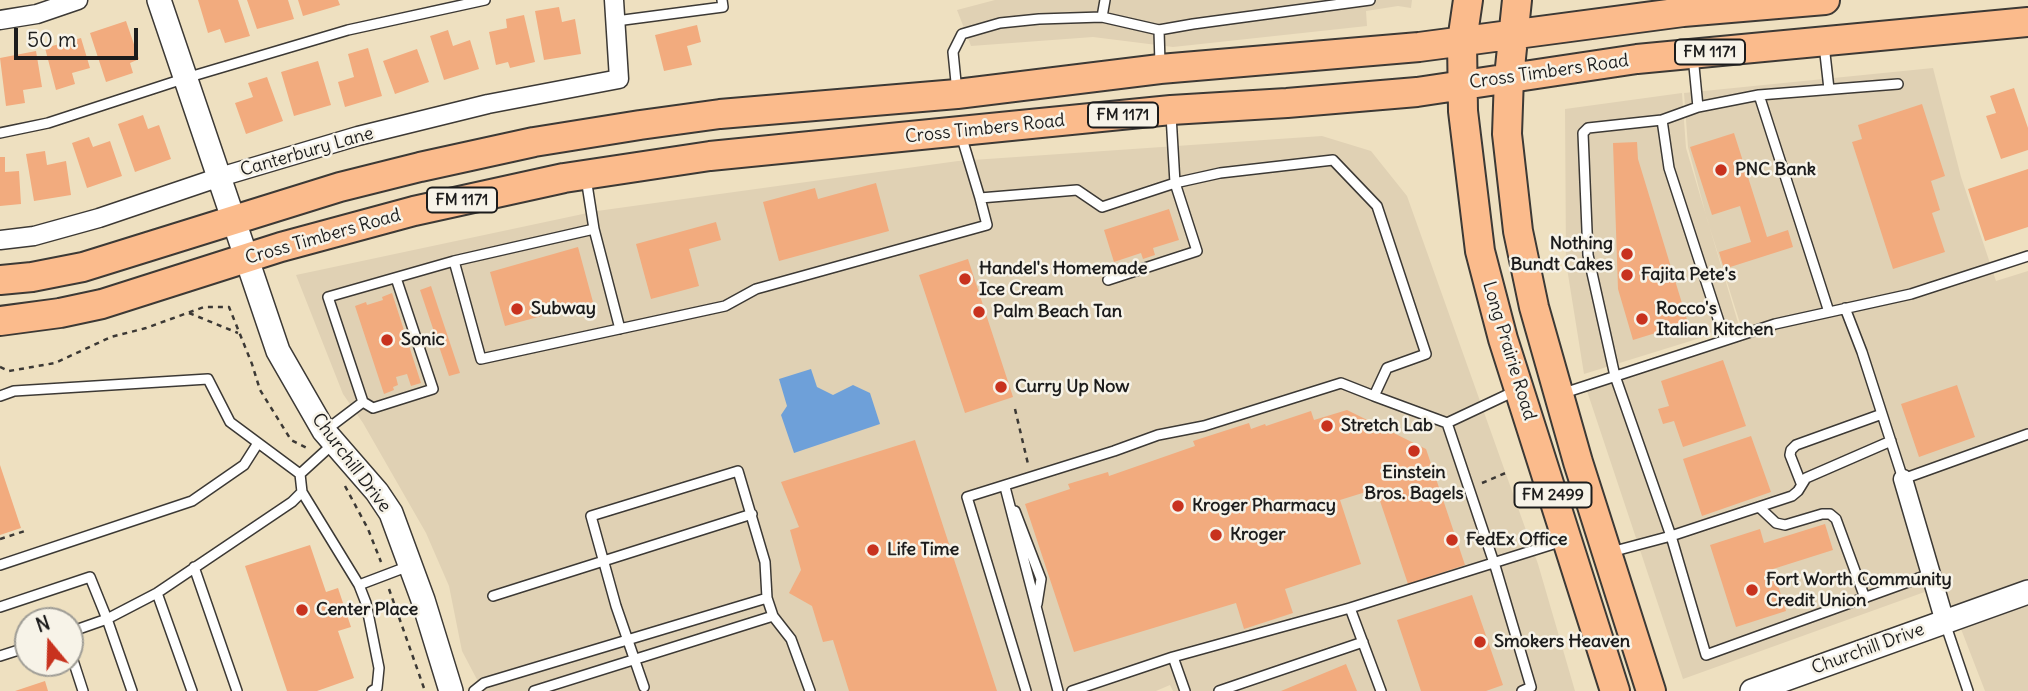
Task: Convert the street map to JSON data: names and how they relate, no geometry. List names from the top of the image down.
{
  "streets": {
    "main road": [
      "FM 1171",
      "Cross Timbers Road",
      "Long Prairie Road",
      "FM 2499"
    ],
    "street": ["Canterbury Lane", "Churchill Drive"]
  },
  "crossings": [
    ["FM 1171", "Long Prairie Road"],
    ["FM 1171", "Churchill Drive"],
    ["Cross Timbers Road", "Long Prairie Road"],
    ["Cross Timbers Road", "Churchill Drive"],
    ["Canterbury Lane", "Churchill Drive"]
  ],
  "places": [
    "PNC Bank",
    "Nothing Bundt Cakes",
    "Fajita Pete's",
    "Handel's Homemade Ice Cream",
    "Subway",
    "Palm Beach Tan",
    "Rocco's Italian Kitchen",
    "Sonic",
    "Curry Up Now",
    "Stretch Lab",
    "Einstein Bros. Bagels",
    "Kroger Pharmacy",
    "Kroger",
    "FedEx Office",
    "Life Time",
    "Fort Worth Community Credit Union",
    "Center Place",
    "Smokers Heaven"
  ],
  "scale_bar": "50 m",
  "north": "top"
}
